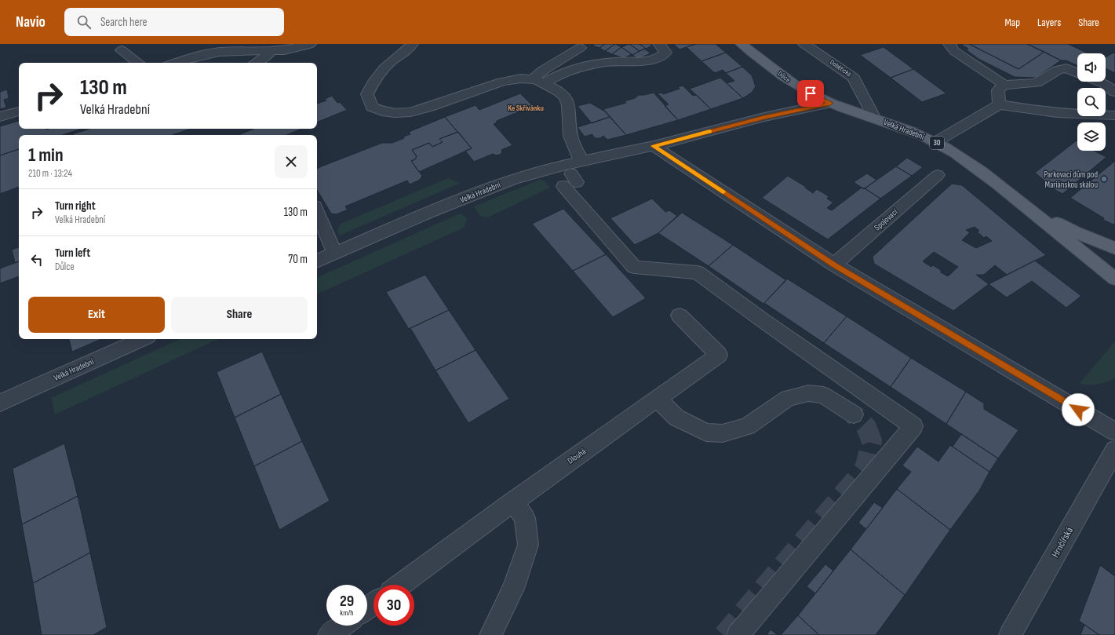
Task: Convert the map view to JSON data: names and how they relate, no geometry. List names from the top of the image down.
{
  "streets": {
    "main road": ["Důlce", "Velká Hradební", "30"],
    "street": [
      "Dobětická",
      "Spojovací",
      "Dlouhá",
      "Hrnčířská"
    ]
  },
  "crossings": [
    ["Dobětická", "Velká Hradební"],
    ["Důlce", "Velká Hradební"],
    ["Velká Hradební", "30"]
  ],
  "districts": ["Ke Skřivánku"],
  "places": ["Parkovací dům pod Mariánskou skálou"],
  "page": {
    "header": "Navio",
    "search": "Search here",
    "nav": ["Map", "Layers", "Share"],
    "turn": ["130 m", "Velká Hradební"],
    "heading": ["1 min", "210 m · 13:24"],
    "list": [
      {
        "name": "Turn right",
        "note": "Velká Hradební",
        "value": "130 m"
      },
      {
        "name": "Turn left",
        "note": "Důlce",
        "value": "70 m"
      }
    ],
    "buttons": ["Exit", "Share"],
    "speed": "29 km/h",
    "limit": "30"
  }
}
